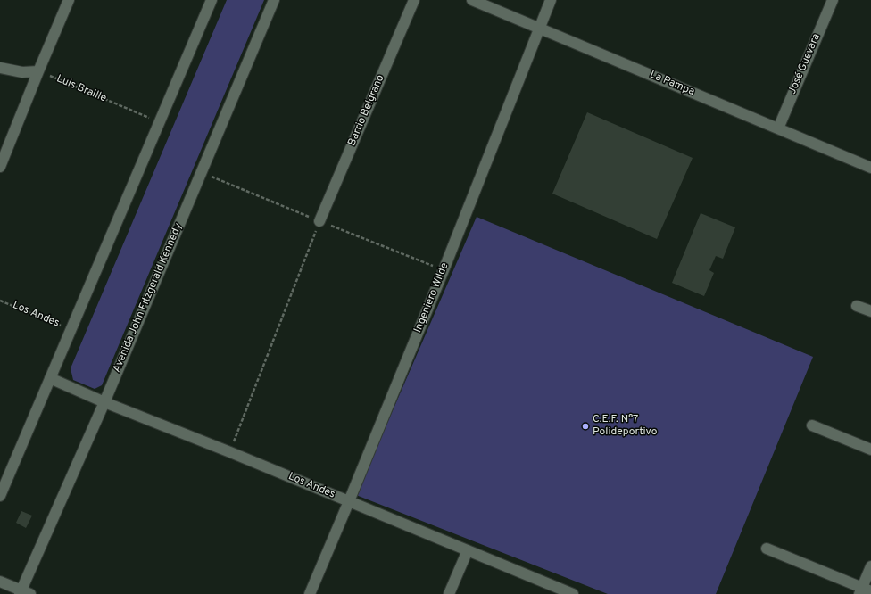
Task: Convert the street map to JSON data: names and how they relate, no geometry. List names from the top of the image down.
{
  "streets": {
    "street": [
      "José Guevara",
      "La Pampa",
      "Barrio Belgrano",
      "Avenida John Fitzgerald Kennedy",
      "Ingeniero Wilde",
      "Los Andes"
    ],
    "path": ["Luis Braille"]
  },
  "crossings": [
    ["José Guevara", "La Pampa"],
    ["La Pampa", "Ingeniero Wilde"],
    ["Avenida John Fitzgerald Kennedy", "Los Andes"],
    ["Ingeniero Wilde", "Los Andes"]
  ],
  "places": ["C.E.F. N°7 Polideportivo"]
}
